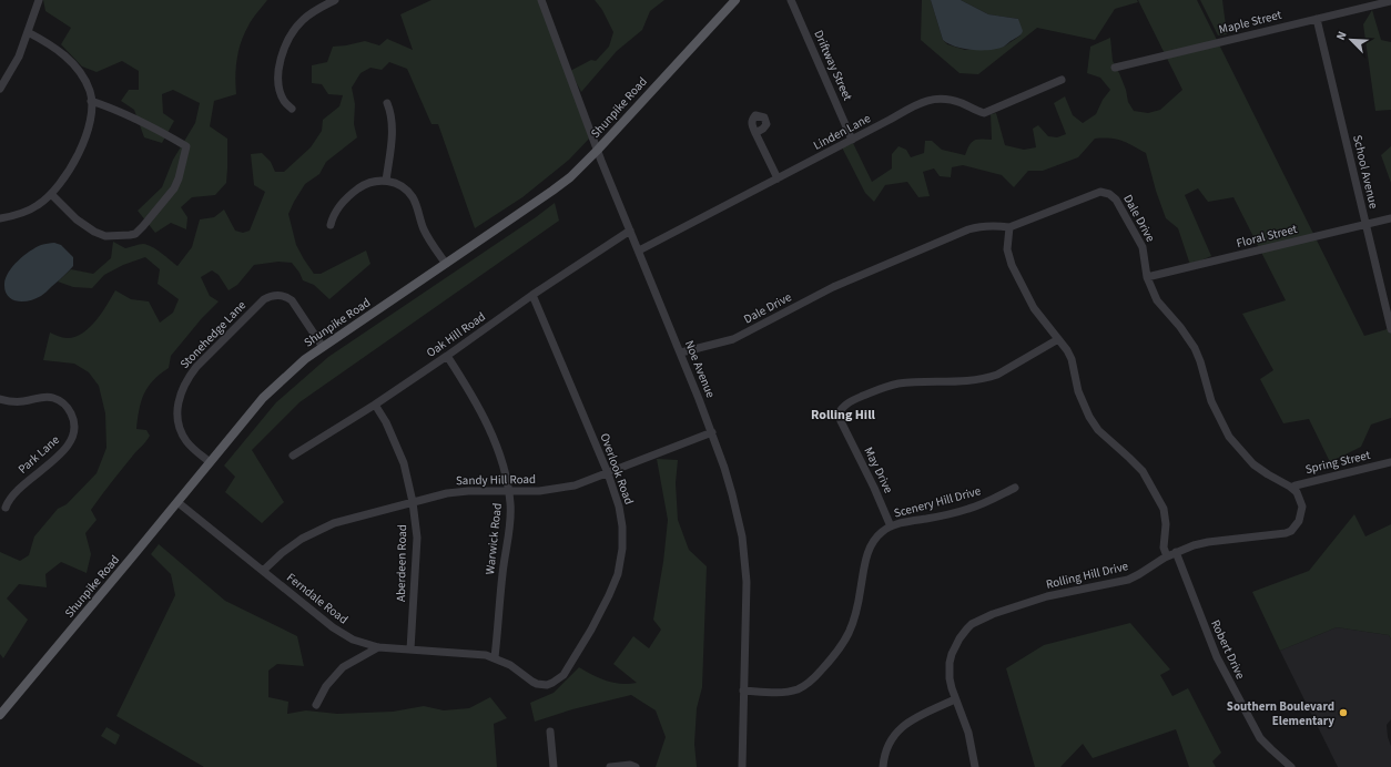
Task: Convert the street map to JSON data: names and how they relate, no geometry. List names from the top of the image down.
{
  "streets": {
    "main road": ["Shunpike Road"],
    "street": [
      "Maple Street",
      "Driftway Street",
      "Linden Lane",
      "School Avenue",
      "Dale Drive",
      "Floral Street",
      "Stonehedge Lane",
      "Oak Hill Road",
      "Noe Avenue",
      "Park Lane",
      "Spring Street",
      "Overlook Road",
      "May Drive",
      "Sandy Hill Road",
      "Scenery Hill Drive",
      "Warwick Road",
      "Aberdeen Road",
      "Rolling Hill Drive",
      "Ferndale Road",
      "Robert Drive"
    ]
  },
  "crossings": [
    ["Maple Street", "School Avenue"],
    ["Driftway Street", "Linden Lane"],
    ["Shunpike Road", "Stonehedge Lane"],
    ["Shunpike Road", "Noe Avenue"],
    ["Shunpike Road", "Ferndale Road"],
    ["Linden Lane", "Noe Avenue"],
    ["School Avenue", "Floral Street"],
    ["Dale Drive", "Floral Street"],
    ["Dale Drive", "Noe Avenue"],
    ["Dale Drive", "Spring Street"],
    ["Oak Hill Road", "Noe Avenue"],
    ["Oak Hill Road", "Overlook Road"],
    ["Oak Hill Road", "Warwick Road"],
    ["Oak Hill Road", "Aberdeen Road"],
    ["Noe Avenue", "Sandy Hill Road"],
    ["Overlook Road", "Sandy Hill Road"],
    ["Overlook Road", "Ferndale Road"],
    ["May Drive", "Scenery Hill Drive"],
    ["Sandy Hill Road", "Warwick Road"],
    ["Sandy Hill Road", "Aberdeen Road"],
    ["Sandy Hill Road", "Ferndale Road"],
    ["Warwick Road", "Ferndale Road"],
    ["Aberdeen Road", "Ferndale Road"]
  ],
  "districts": ["Rolling Hill"],
  "places": ["Southern Boulevard Elementary"],
  "north": "top left"
}
